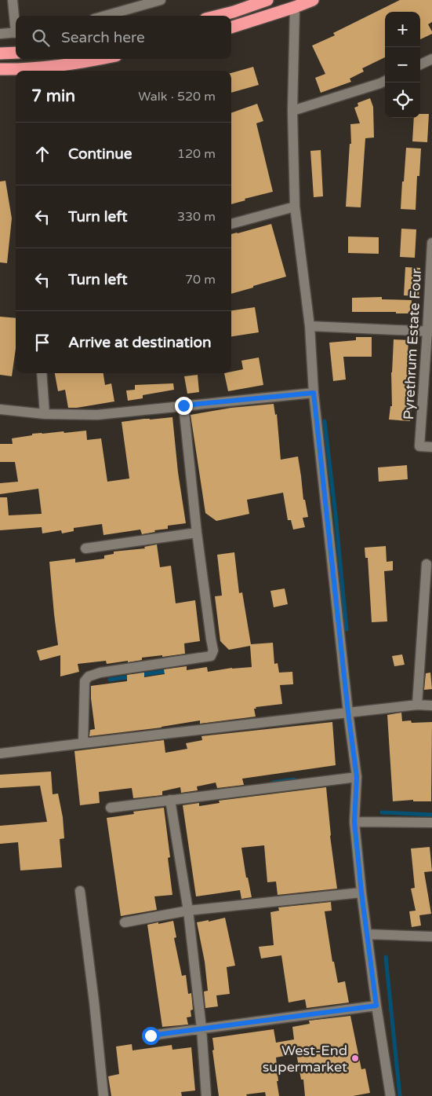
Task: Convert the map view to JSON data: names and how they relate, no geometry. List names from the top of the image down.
{
  "streets": {
    "street": ["Pyrethrum Estate Four"]
  },
  "places": ["West-End supermarket"],
  "page": {
    "map_buttons": ["+", "−"],
    "search": "Search here",
    "heading": ["7 min", "Walk · 520 m"],
    "list": [
      ["Continue", "120 m"],
      ["Turn left", "330 m"],
      ["Turn left", "70 m"],
      "Arrive at destination"
    ]
  }
}
